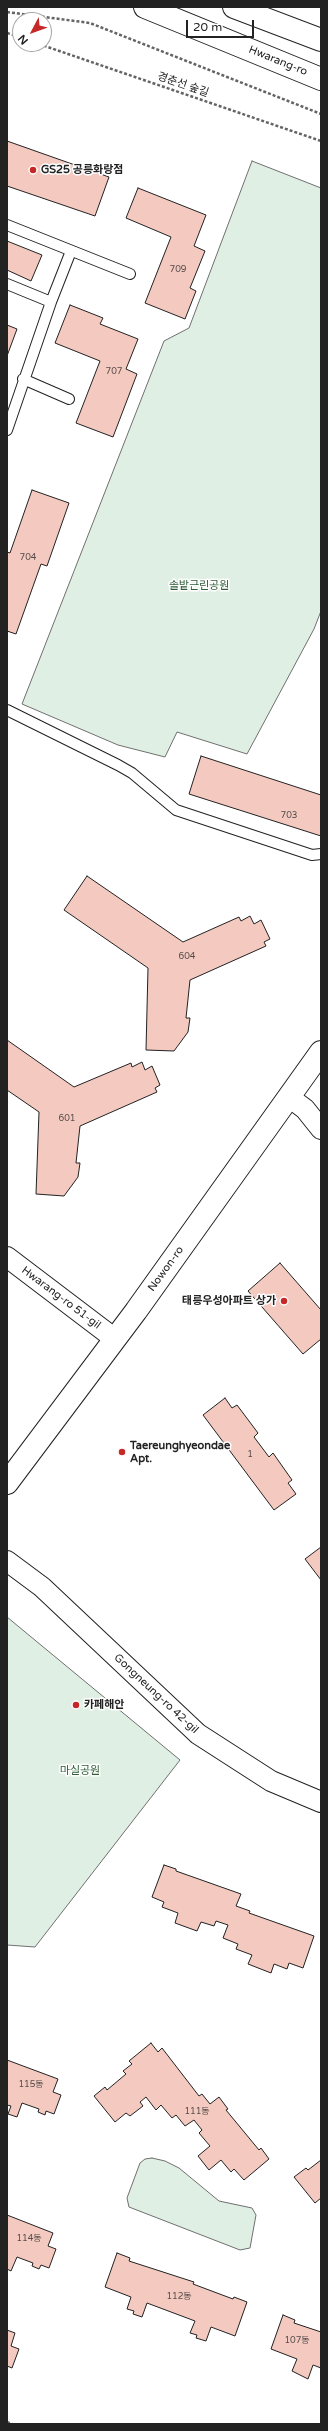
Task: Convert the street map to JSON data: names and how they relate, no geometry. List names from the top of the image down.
{
  "streets": {
    "main road": ["Hwarang-ro", "Nowon-ro"],
    "street": ["Hwarang-ro 51-gil", "Gongneung-ro 42-gil"],
    "path": ["경춘선 숲길"]
  },
  "crossings": [
    ["Nowon-ro", "Hwarang-ro 51-gil"]
  ],
  "parks": ["솔밭근린공원", "마실공원"],
  "places": [
    "GS25 공릉화랑점",
    "태릉우성아파트 상가",
    "Taereunghyeondae Apt.",
    "카페해안"
  ],
  "house_numbers": [
    "709",
    "707",
    "704",
    "703",
    "604",
    "601",
    "1",
    "115동",
    "111동",
    "114동",
    "112동",
    "107동"
  ],
  "scale_bar": "20 m",
  "north": "bottom left"
}
